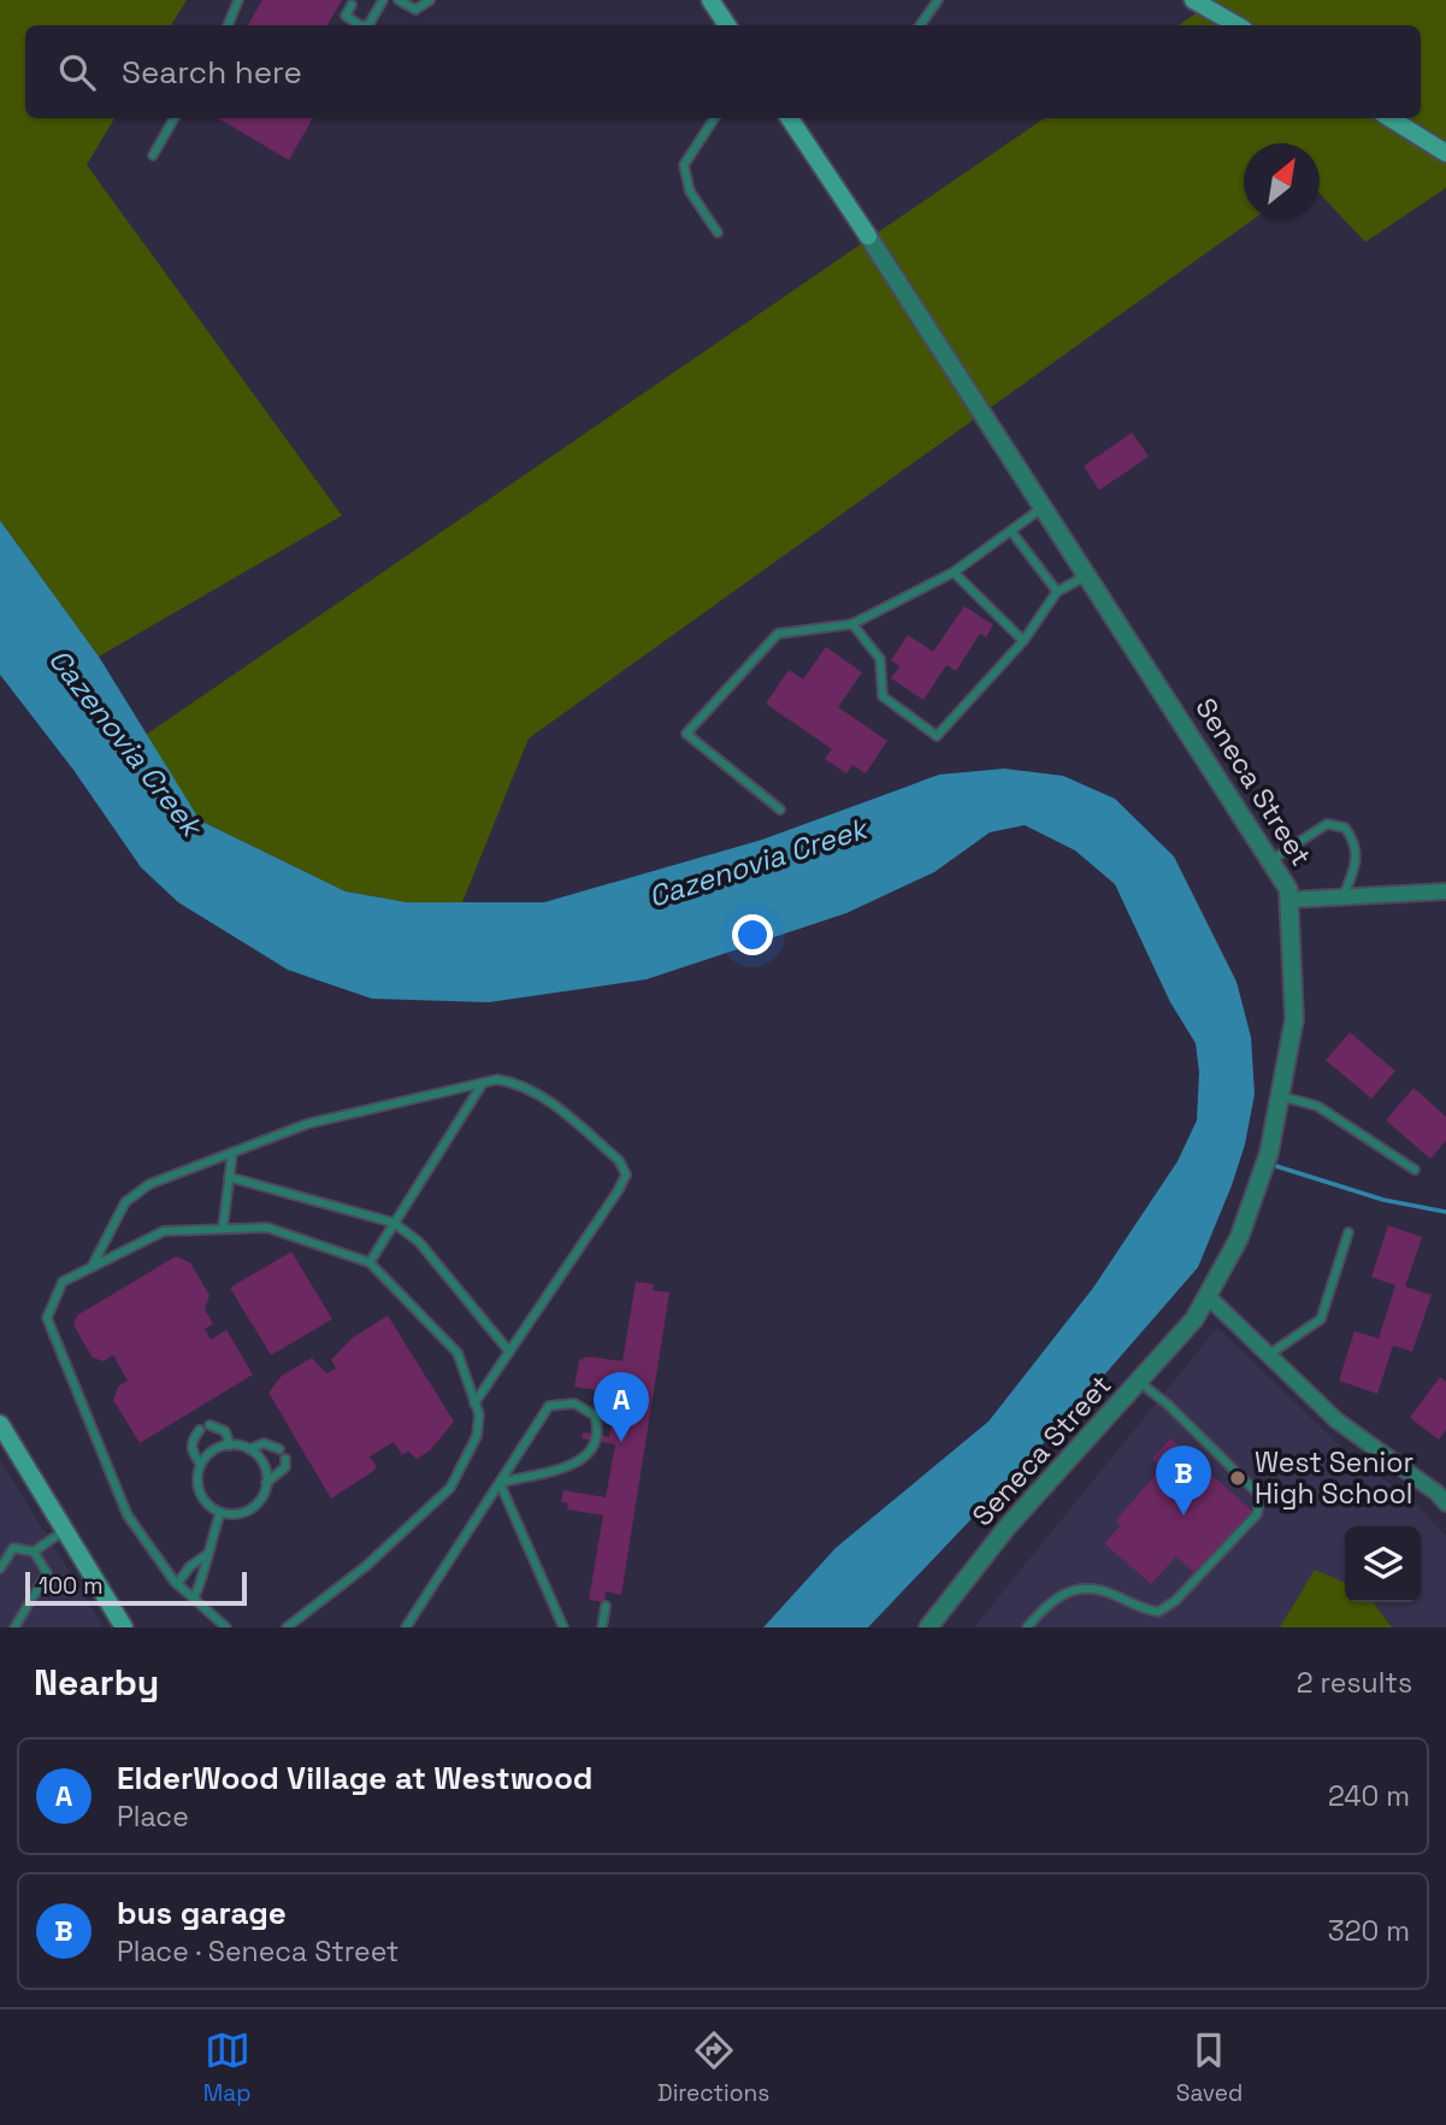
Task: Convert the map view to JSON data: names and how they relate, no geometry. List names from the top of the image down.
{
  "streets": {
    "main road": ["Seneca Street"]
  },
  "water": ["Cazenovia Creek"],
  "places": ["West Senior High School"],
  "scale_bar": "100 m",
  "north": "top right",
  "page": {
    "search": "Search here",
    "pins": ["A", "B"],
    "scale": "100 m",
    "heading": ["Nearby", "2 results"],
    "list": [
      {
        "mark": "A",
        "name": "ElderWood Village at Westwood",
        "note": "Place",
        "value": "240 m"
      },
      {
        "mark": "B",
        "name": "bus garage",
        "note": "Place · Seneca Street",
        "value": "320 m"
      }
    ],
    "nav": ["Map", "Directions", "Saved"]
  }
}
